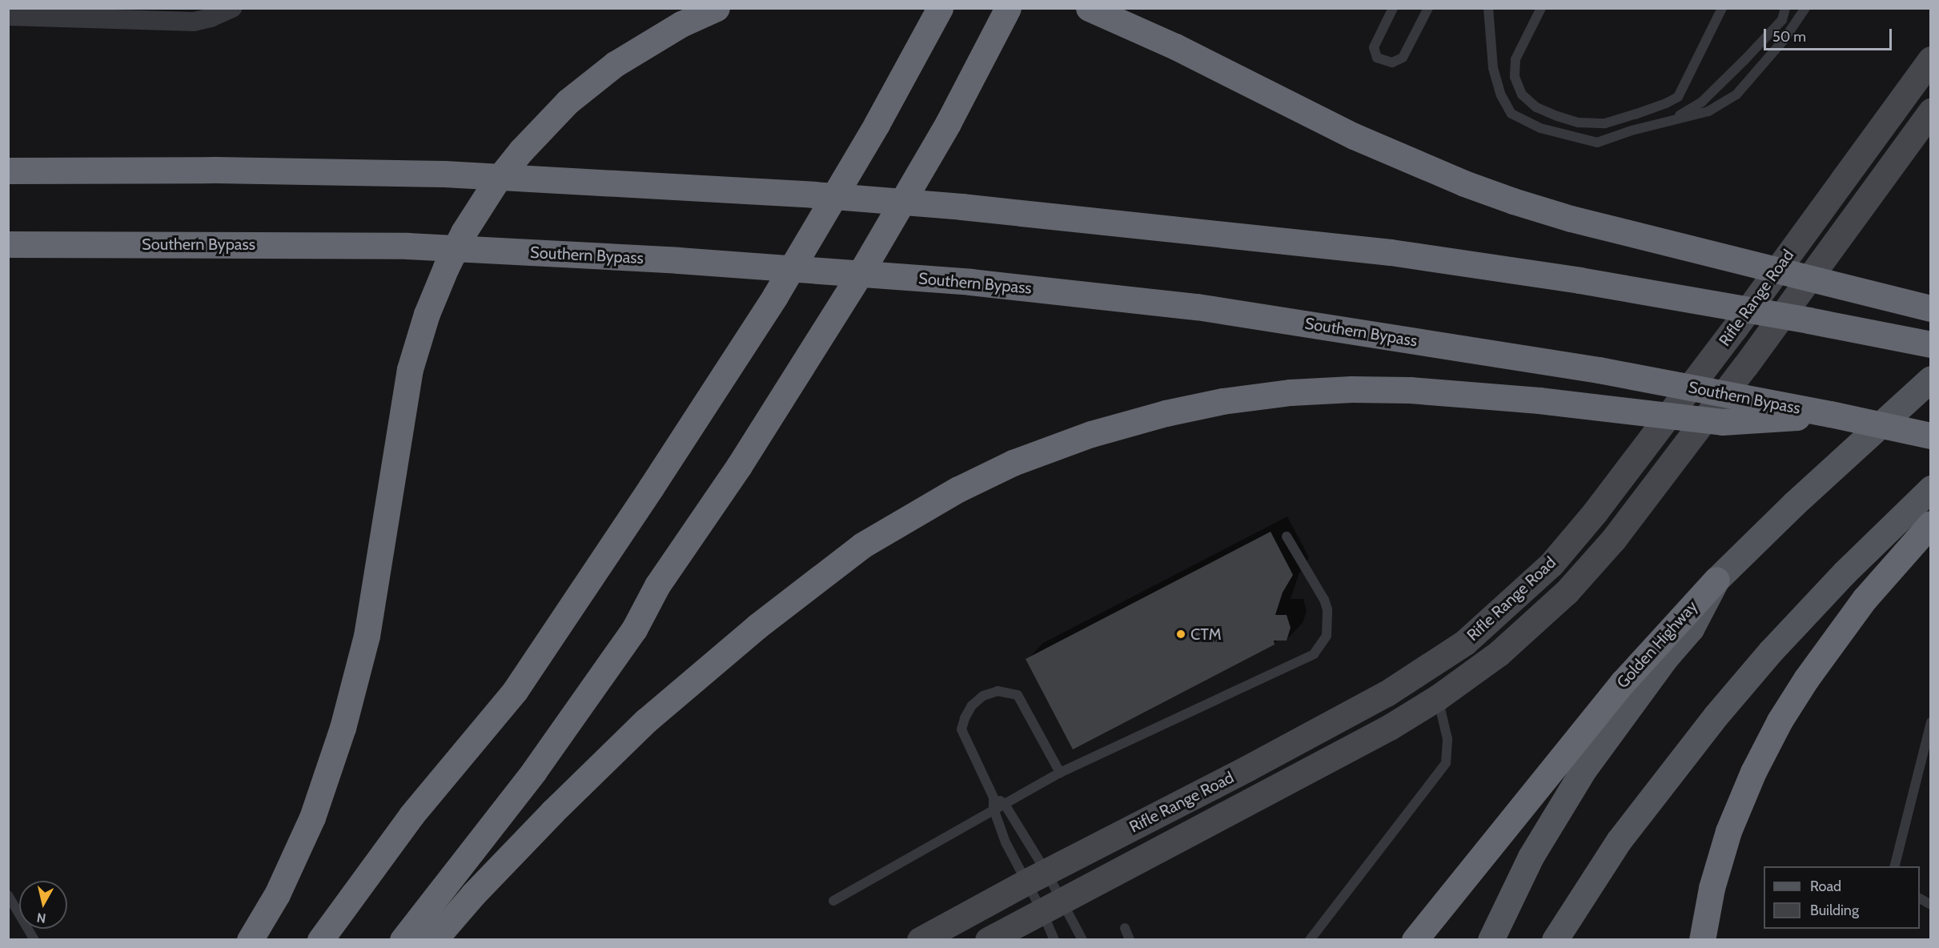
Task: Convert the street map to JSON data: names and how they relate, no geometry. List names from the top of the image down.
{
  "streets": {
    "highway": ["Southern Bypass", "Golden Highway"],
    "main road": ["Rifle Range Road"]
  },
  "places": ["CTM"],
  "legend": ["Road", "Building"],
  "scale_bar": "50 m",
  "north": "bottom"
}
